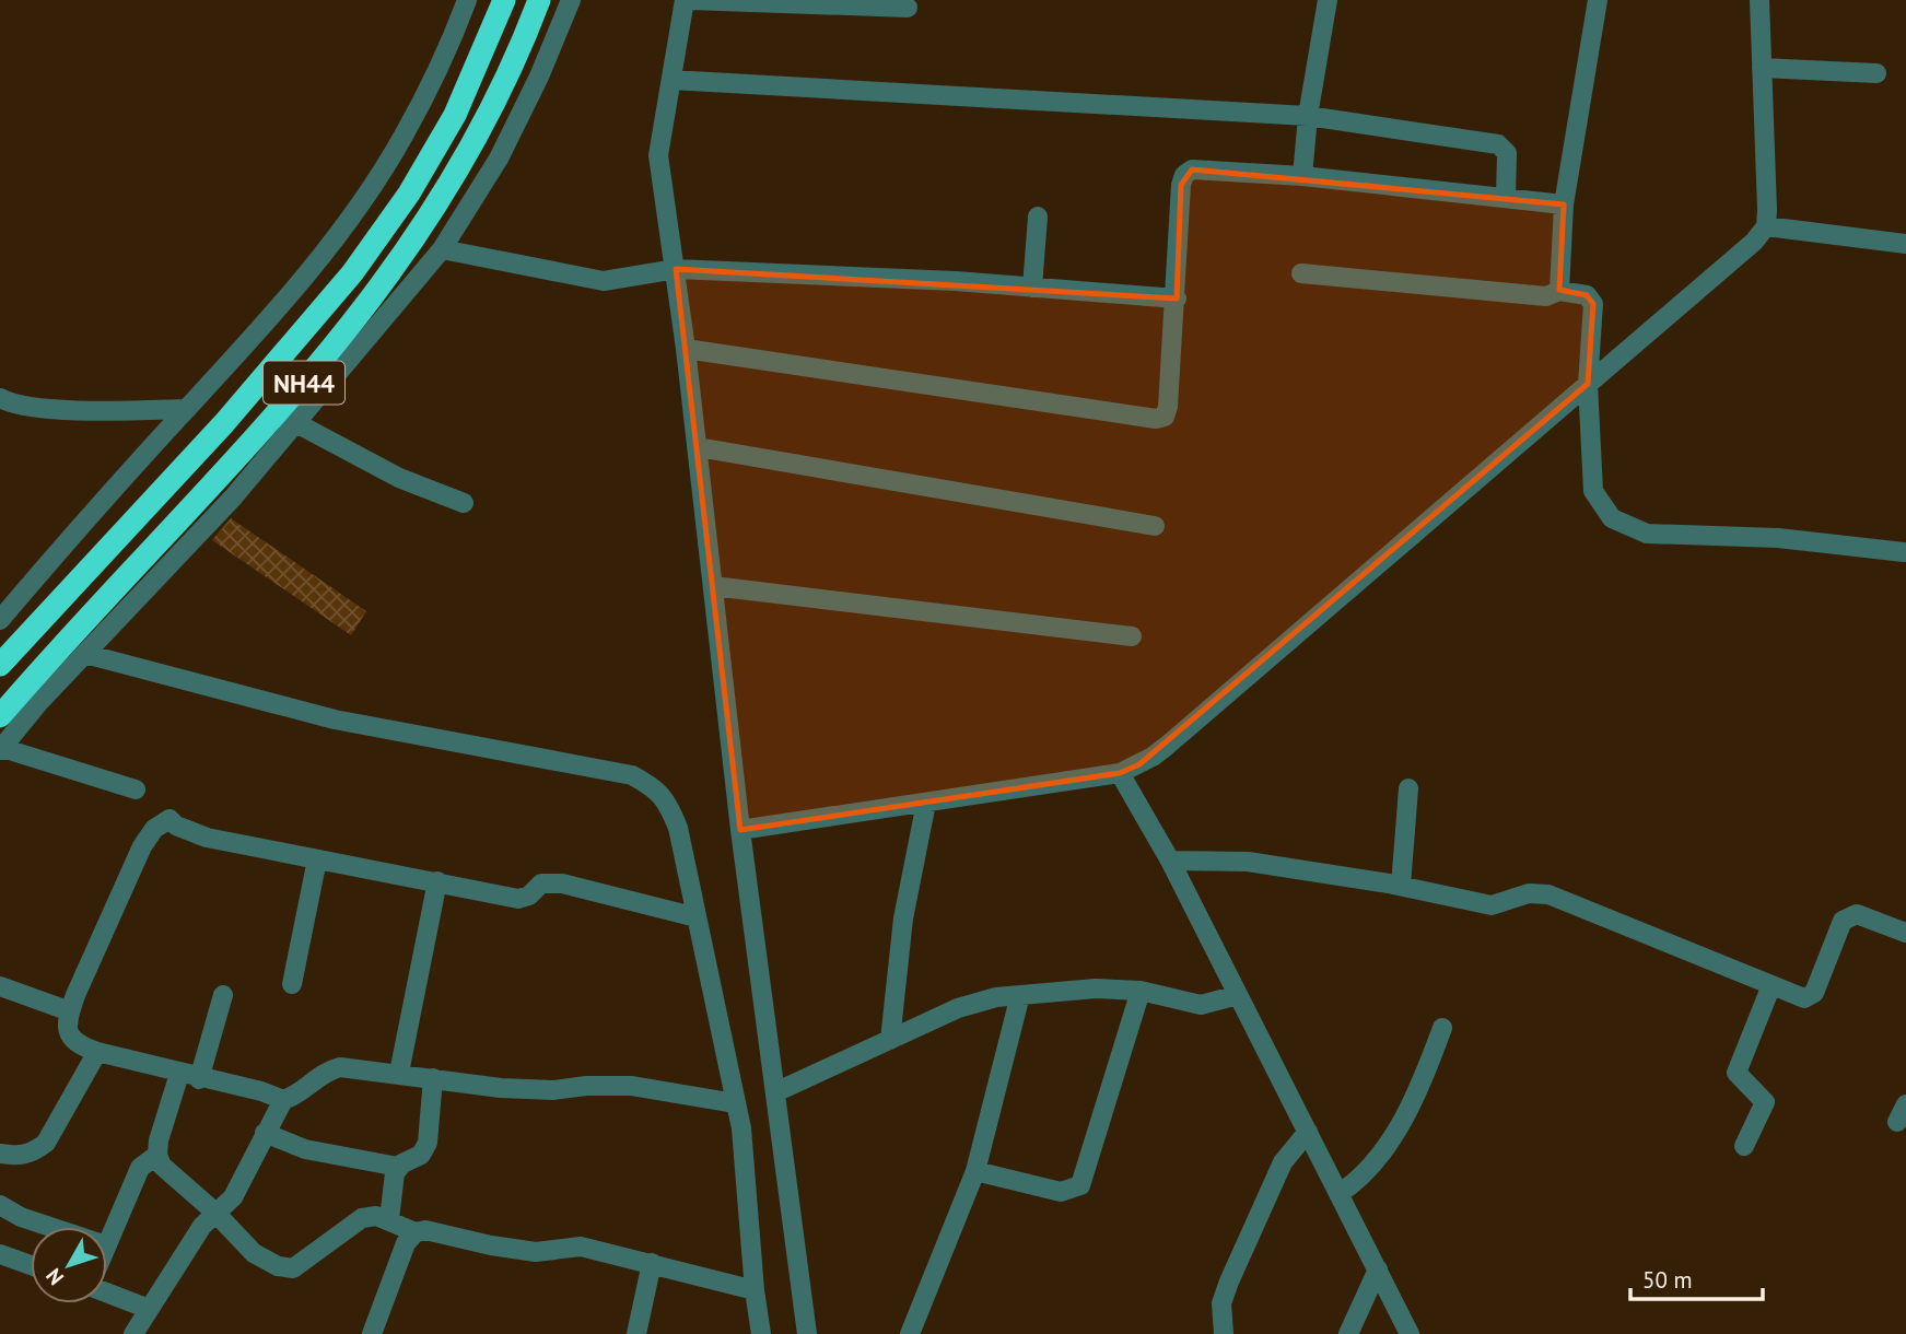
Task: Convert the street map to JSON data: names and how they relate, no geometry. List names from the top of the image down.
{
  "streets": {
    "highway": ["NH44"]
  },
  "scale_bar": "50 m",
  "north": "bottom left"
}
